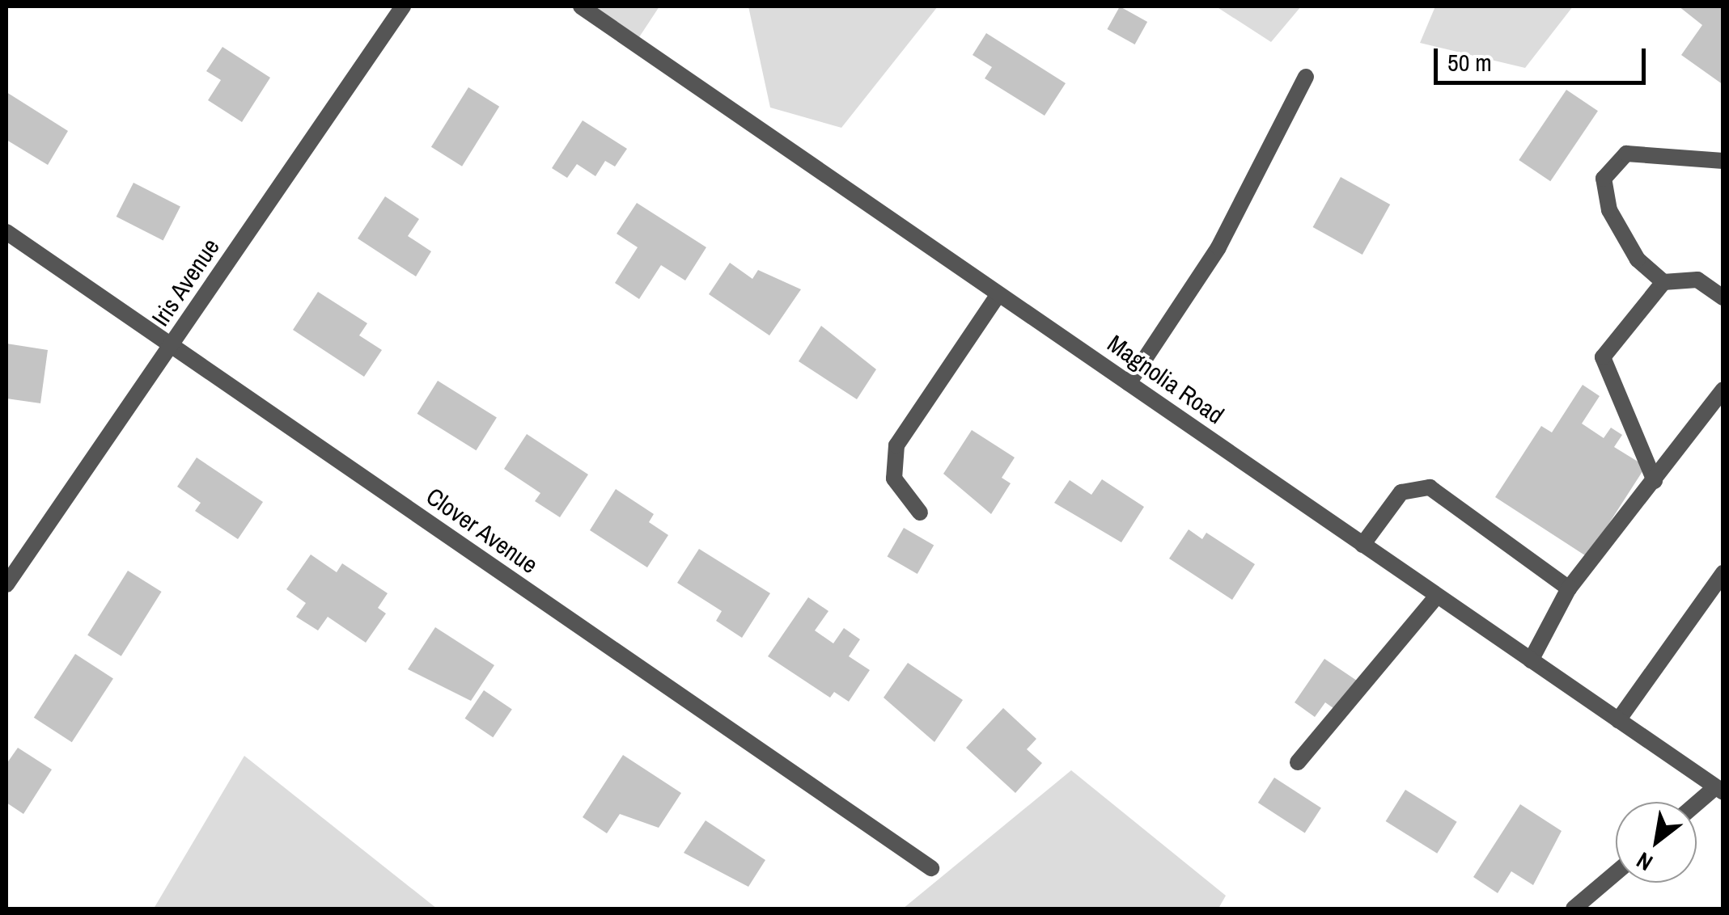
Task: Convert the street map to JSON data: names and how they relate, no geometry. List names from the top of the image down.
{
  "streets": {
    "street": ["Iris Avenue", "Magnolia Road", "Clover Avenue"]
  },
  "crossings": [
    ["Iris Avenue", "Clover Avenue"]
  ],
  "scale_bar": "50 m",
  "north": "bottom left"
}
